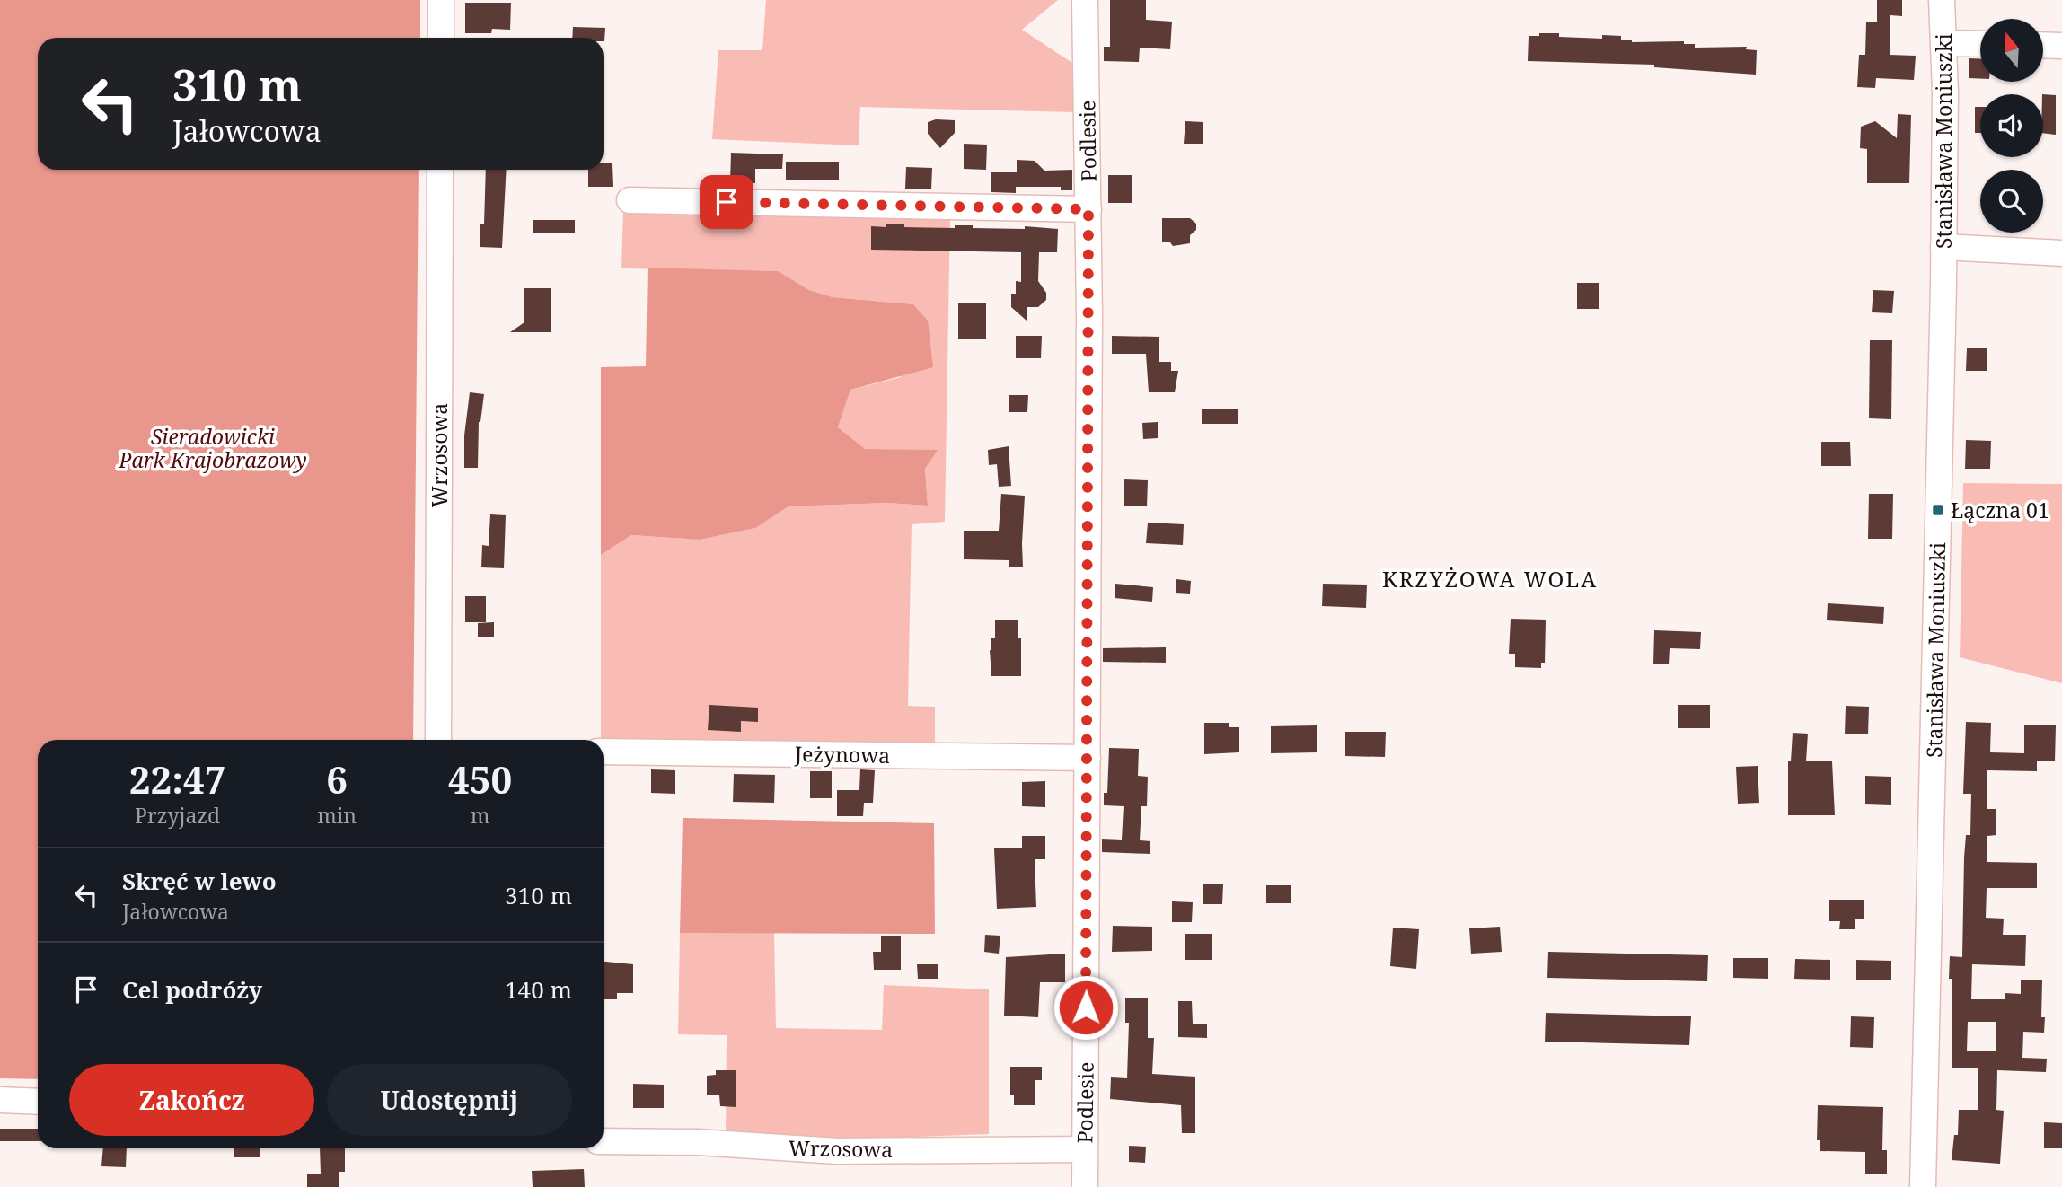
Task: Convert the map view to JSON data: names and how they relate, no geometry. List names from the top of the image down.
{
  "streets": {
    "street": [
      "Podlesie",
      "Stanisława Moniuszki",
      "Wrzosowa",
      "Jeżynowa"
    ]
  },
  "crossings": [
    ["Podlesie", "Wrzosowa"],
    ["Podlesie", "Jeżynowa"]
  ],
  "districts": ["KRZYŻOWA WOLA"],
  "parks": ["Sieradowicki Park Krajobrazowy"],
  "places": {
    "transit": ["Łączna 01"]
  },
  "north": "top",
  "page": {
    "turn": ["310 m", "Jałowcowa"],
    "eta": [
      "22:47",
      "Przyjazd",
      "6",
      "min",
      "450",
      "m"
    ],
    "list": [
      {
        "name": "Skręć w lewo",
        "note": "Jałowcowa",
        "value": "310 m"
      },
      {
        "name": "Cel podróży",
        "value": "140 m"
      }
    ],
    "buttons": ["Zakończ", "Udostępnij"]
  }
}
